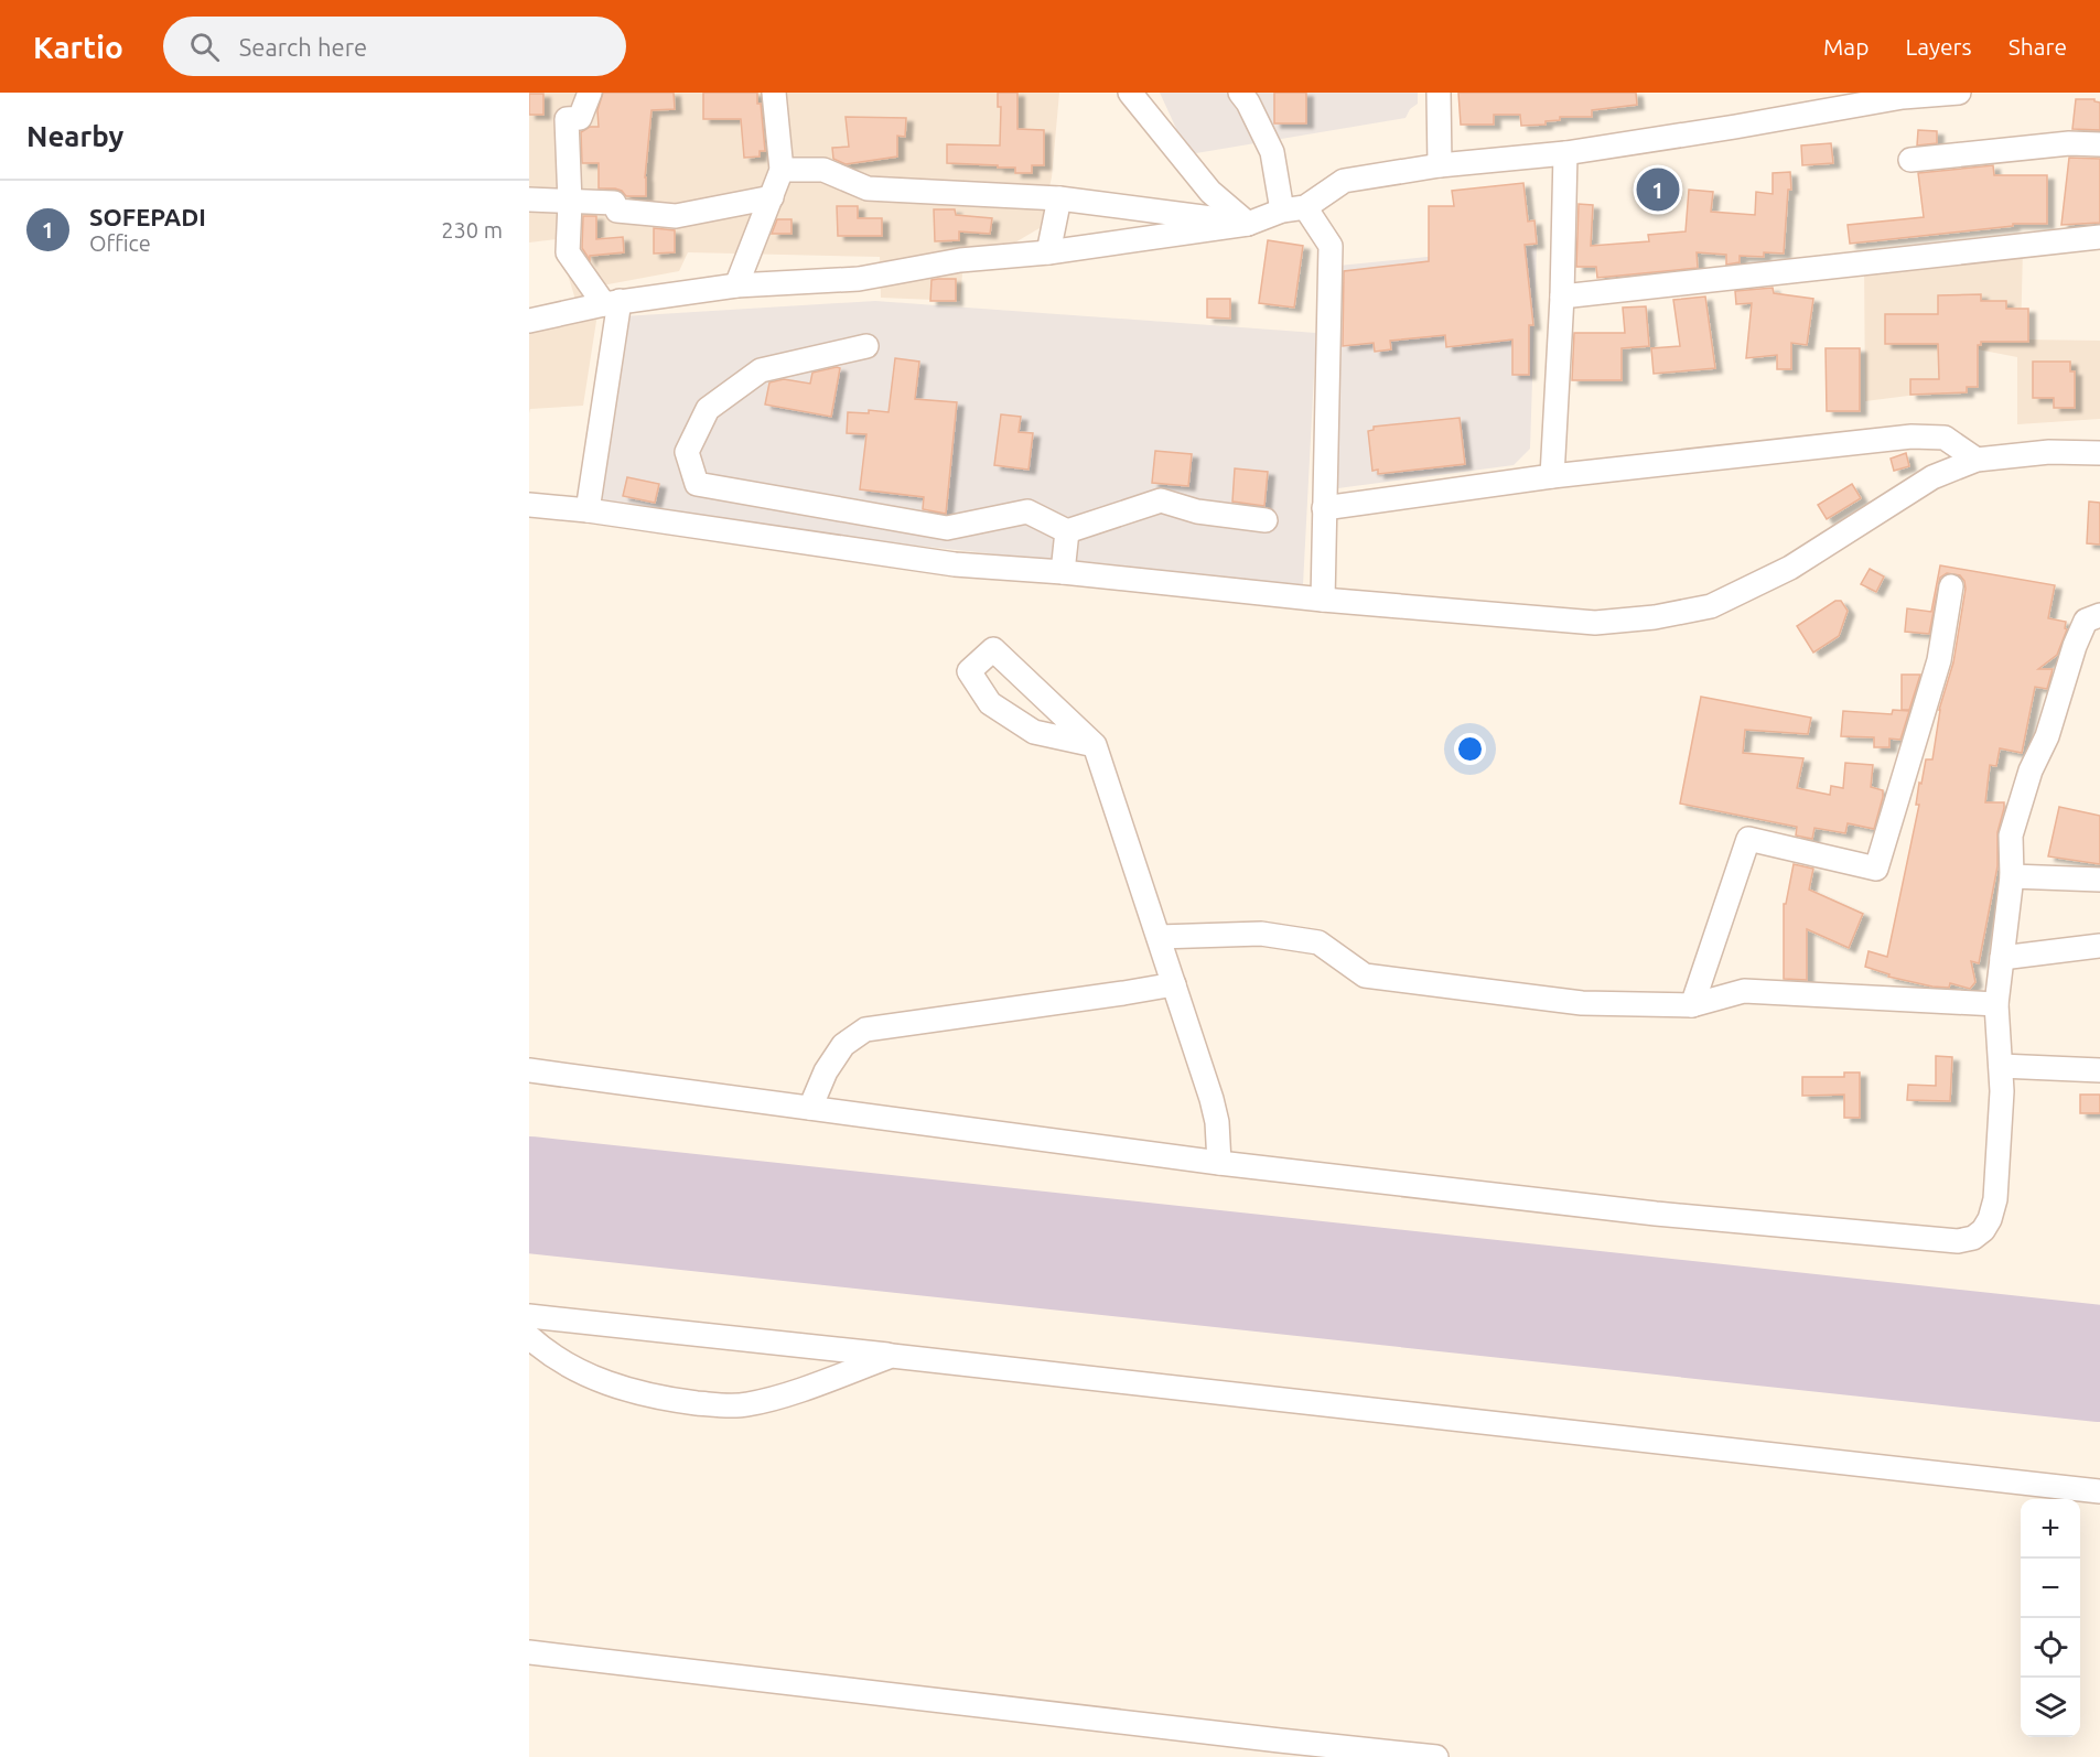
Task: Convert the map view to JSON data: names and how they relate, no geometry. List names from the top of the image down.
{
  "page": {
    "header": "Kartio",
    "search": "Search here",
    "nav": ["Map", "Layers", "Share"],
    "heading": "Nearby",
    "pins": "1",
    "list": [
      {
        "mark": "1",
        "name": "SOFEPADI",
        "note": "Office",
        "value": "230 m"
      }
    ],
    "map_buttons": ["+", "−"]
  }
}
